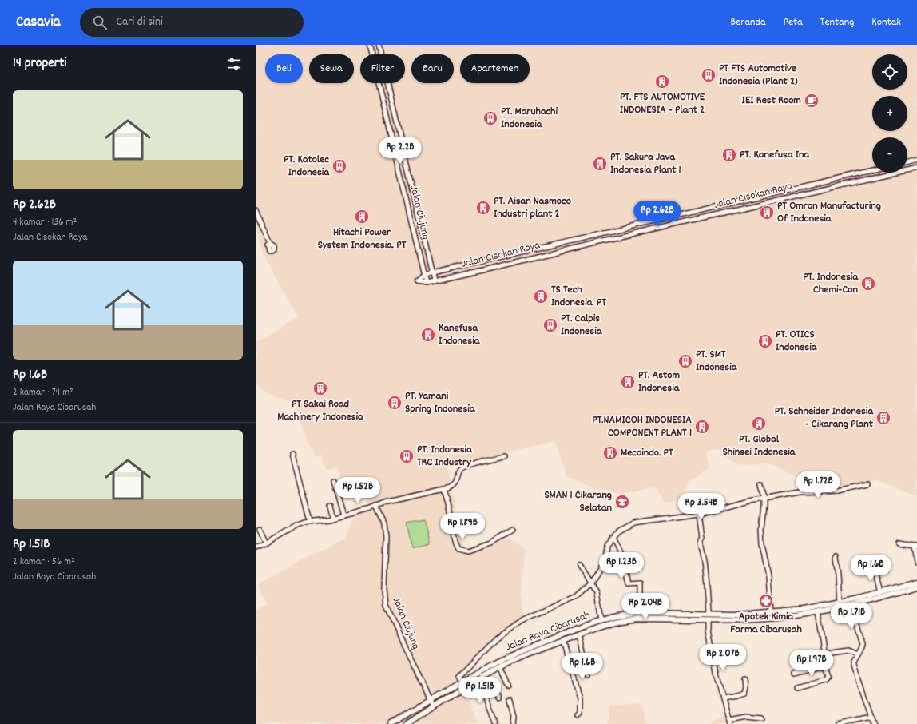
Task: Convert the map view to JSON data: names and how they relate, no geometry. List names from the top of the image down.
{
  "streets": {
    "street": ["Jalan Cisokan Raya", "Jalan Ciujung", "Jalan Raya Cibarusah"]
  },
  "crossings": [
    ["Jalan Cisokan Raya", "Jalan Ciujung"],
    ["Jalan Ciujung", "Jalan Raya Cibarusah"]
  ],
  "places": {
    "building": [
      "PT FTS Automotive Indonesia (Plant 2)",
      "PT. FTS AUTOMOTIVE INDONESIA - Plant 2",
      "PT. Maruhachi Indonesia",
      "PT. Kanefusa Ina",
      "PT. Sakura Java Indonesia Plant 1",
      "PT. Katolec Indonesia",
      "PT. Aisan Nasmoco Industri plant 2",
      "PT Omron Manufacturing Of Indonesia",
      "Hitachi Power System Indonesia. PT",
      "PT. Indonesia Chemi-Con",
      "TS Tech Indonesia. PT",
      "PT. Calpis Indonesia",
      "Kanefusa Indonesia",
      "PT. OTICS Indonesia",
      "PT. SMT Indonesia",
      "PT. Astom Indonesia",
      "PT Sakai Road Machinery Indonesia",
      "PT. Yamani Spring Indonesia",
      "PT. Schneider Indonesia - Cikarang Plant",
      "PT. Global Shinsei Indonesia",
      "PT.NAMICOH INDONESIA COMPONENT PLANT 1",
      "Mecoindo. PT",
      "PT. Indonesia TRC Industry"
    ],
    "cafe": ["IEI Rest Room"],
    "school or university": ["SMAN 1 Cikarang Selatan"],
    "pharmacy": ["Apotek Kimia Farma Cibarusah"]
  },
  "page": {
    "header": "Casavia",
    "search": "Cari di sini",
    "nav": [
      "Beranda",
      "Peta",
      "Tentang",
      "Kontak"
    ],
    "heading": "14 properti",
    "map_buttons": ["+", "−"],
    "chip": [
      "Beli",
      "Sewa",
      "Filter",
      "Baru",
      "Apartemen"
    ],
    "list": [
      {
        "name": "Rp 2.62B",
        "note": "4 kamar · 136 m² · Jalan Cisokan Raya"
      },
      {
        "name": "Rp 1.6B",
        "note": "2 kamar · 74 m² · Jalan Raya Cibarusah"
      },
      {
        "name": "Rp 1.51B",
        "note": "2 kamar · 56 m² · Jalan Raya Cibarusah"
      }
    ],
    "price": [
      "Rp 2.2B",
      "Rp 2.62B",
      "Rp 1.72B",
      "Rp 1.52B",
      "Rp 3.54B",
      "Rp 1.89B",
      "Rp 1.23B",
      "Rp 1.6B",
      "Rp 2.04B",
      "Rp 1.71B",
      "Rp 2.07B",
      "Rp 1.97B",
      "Rp 1.6B",
      "Rp 1.51B"
    ]
  }
}
